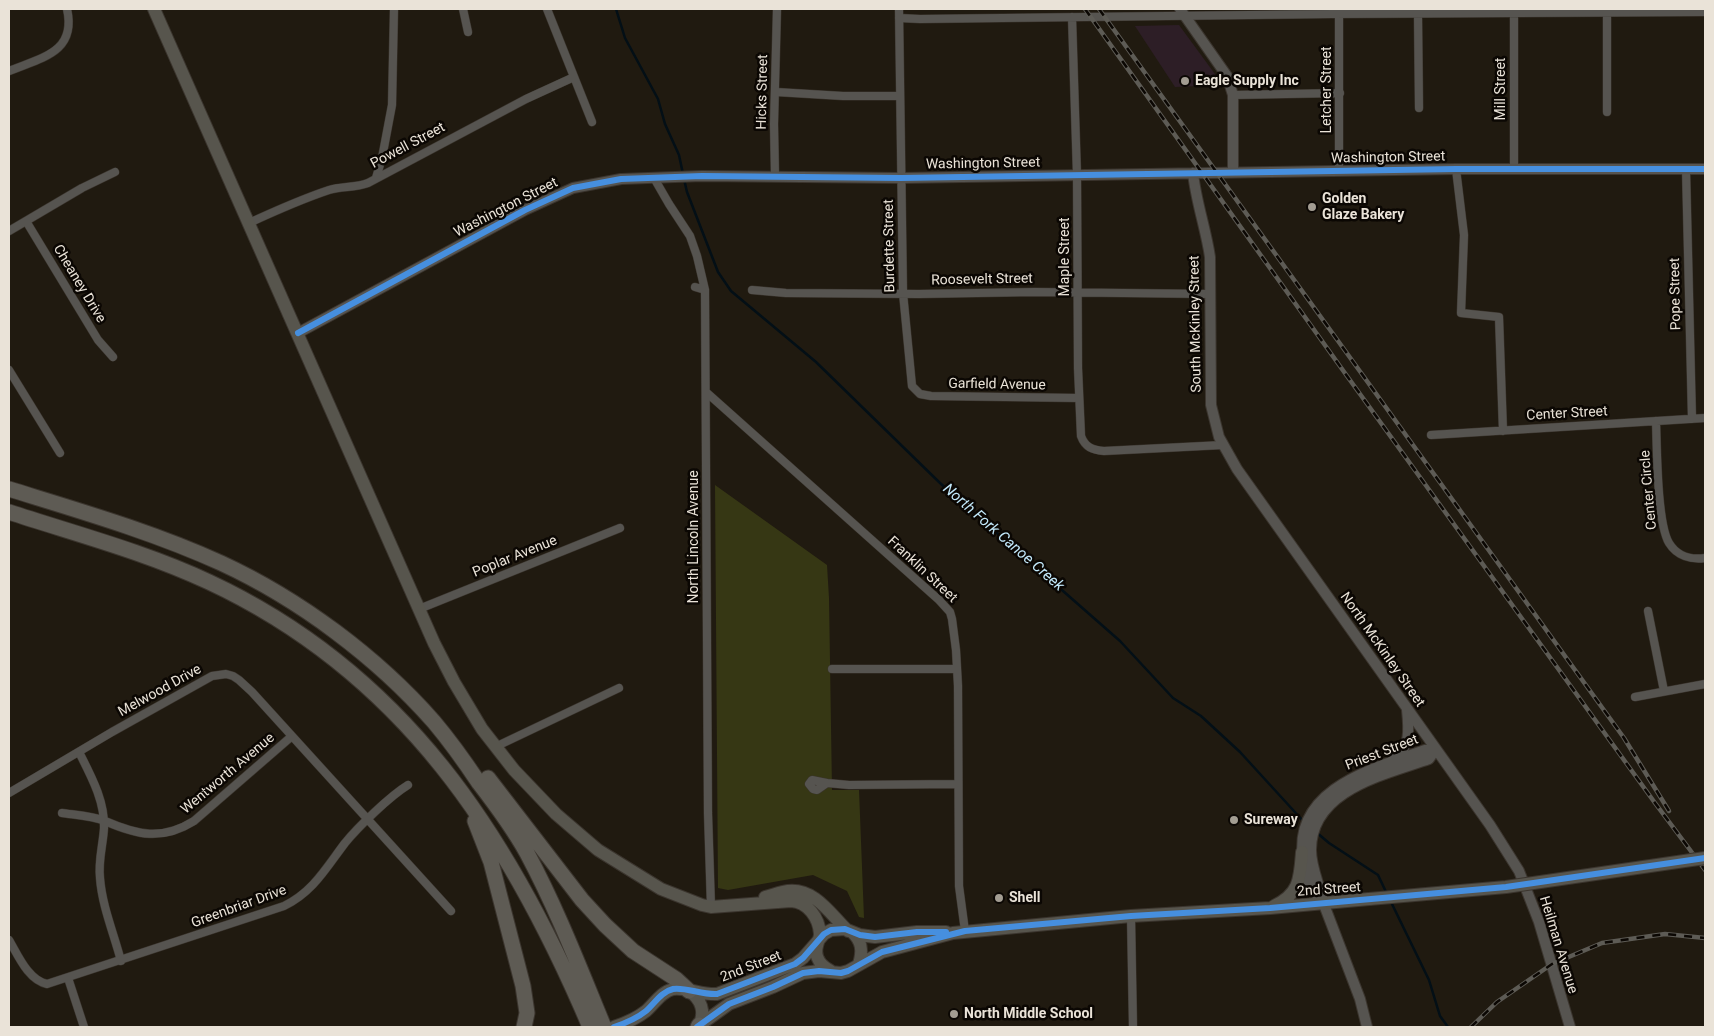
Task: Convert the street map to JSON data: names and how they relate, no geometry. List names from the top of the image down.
{
  "streets": {
    "main road": ["2nd Street"],
    "street": [
      "Mill Street",
      "Letcher Street",
      "Hicks Street",
      "Powell Street",
      "Washington Street",
      "Burdette Street",
      "Maple Street",
      "Roosevelt Street",
      "Cheaney Drive",
      "Pope Street",
      "South McKinley Street",
      "Garfield Avenue",
      "Center Street",
      "Center Circle",
      "North Lincoln Avenue",
      "Poplar Avenue",
      "Franklin Street",
      "North McKinley Street",
      "Melwood Drive",
      "Priest Street",
      "Wentworth Avenue",
      "Greenbriar Drive",
      "Heilman Avenue"
    ]
  },
  "crossings": [
    ["Mill Street", "Washington Street"],
    ["Letcher Street", "Washington Street"],
    ["Hicks Street", "Washington Street"],
    ["Washington Street", "Burdette Street"],
    ["Washington Street", "Maple Street"],
    ["Washington Street", "Pope Street"],
    ["Washington Street", "South McKinley Street"],
    ["Washington Street", "North Lincoln Avenue"],
    ["Burdette Street", "Roosevelt Street"],
    ["Burdette Street", "Garfield Avenue"],
    ["Maple Street", "Roosevelt Street"],
    ["Maple Street", "South McKinley Street"],
    ["Maple Street", "Garfield Avenue"],
    ["Maple Street", "North McKinley Street"],
    ["Roosevelt Street", "South McKinley Street"],
    ["Pope Street", "Center Street"],
    ["South McKinley Street", "North McKinley Street"],
    ["Center Street", "Center Circle"],
    ["North Lincoln Avenue", "Franklin Street"],
    ["Franklin Street", "2nd Street"],
    ["North McKinley Street", "Priest Street"],
    ["North McKinley Street", "Heilman Avenue"],
    ["Melwood Drive", "Wentworth Avenue"],
    ["Melwood Drive", "Greenbriar Drive"],
    ["Priest Street", "2nd Street"]
  ],
  "water": ["North Fork Canoe Creek"],
  "places": [
    "Eagle Supply Inc",
    "Golden Glaze Bakery",
    "Sureway",
    "Shell",
    "North Middle School"
  ]
}
